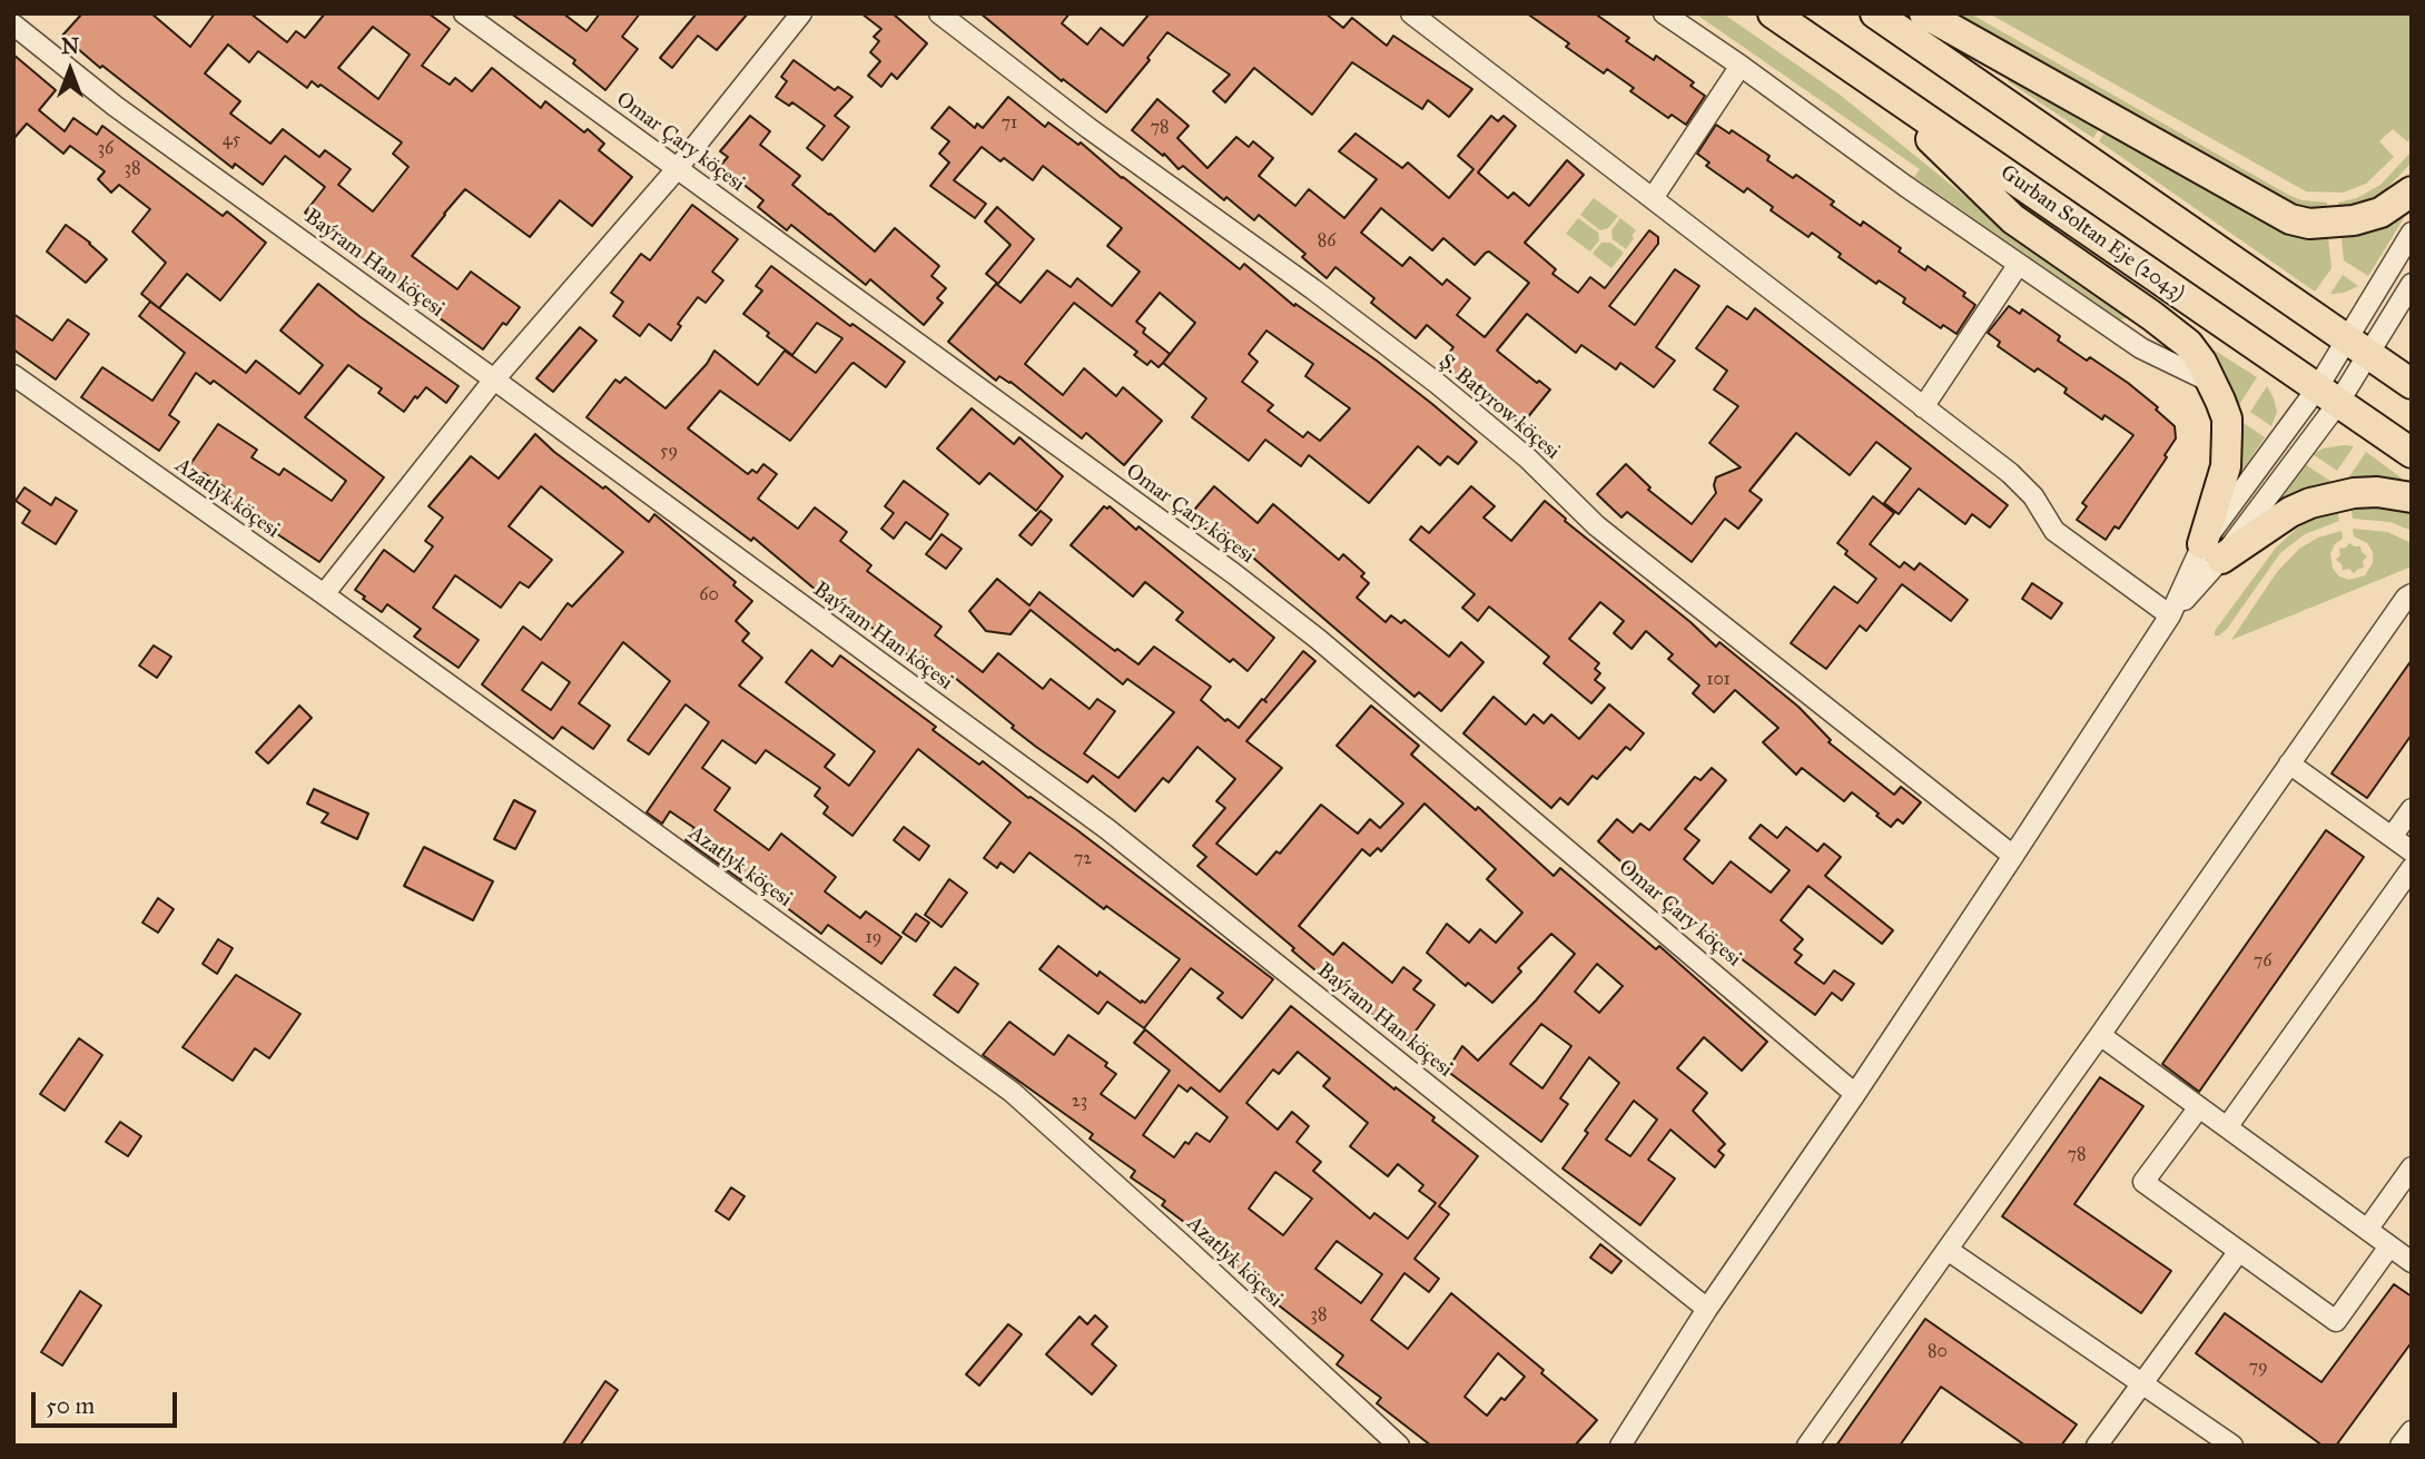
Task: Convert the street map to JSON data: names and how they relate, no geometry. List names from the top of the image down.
{
  "streets": {
    "highway": ["Gurban Soltan Eje (2043)"],
    "street": [
      "Omar Çary köçesi",
      "Baýram Han köçesi",
      "Ş. Batyrow köçesi",
      "Azatlyk köçesi"
    ]
  },
  "house_numbers": [
    "71",
    "78",
    "45",
    "36",
    "38",
    "86",
    "59",
    "60",
    "101",
    "72",
    "19",
    "76",
    "23",
    "78",
    "38",
    "80",
    "79"
  ],
  "scale_bar": "50 m",
  "north": "top"
}
